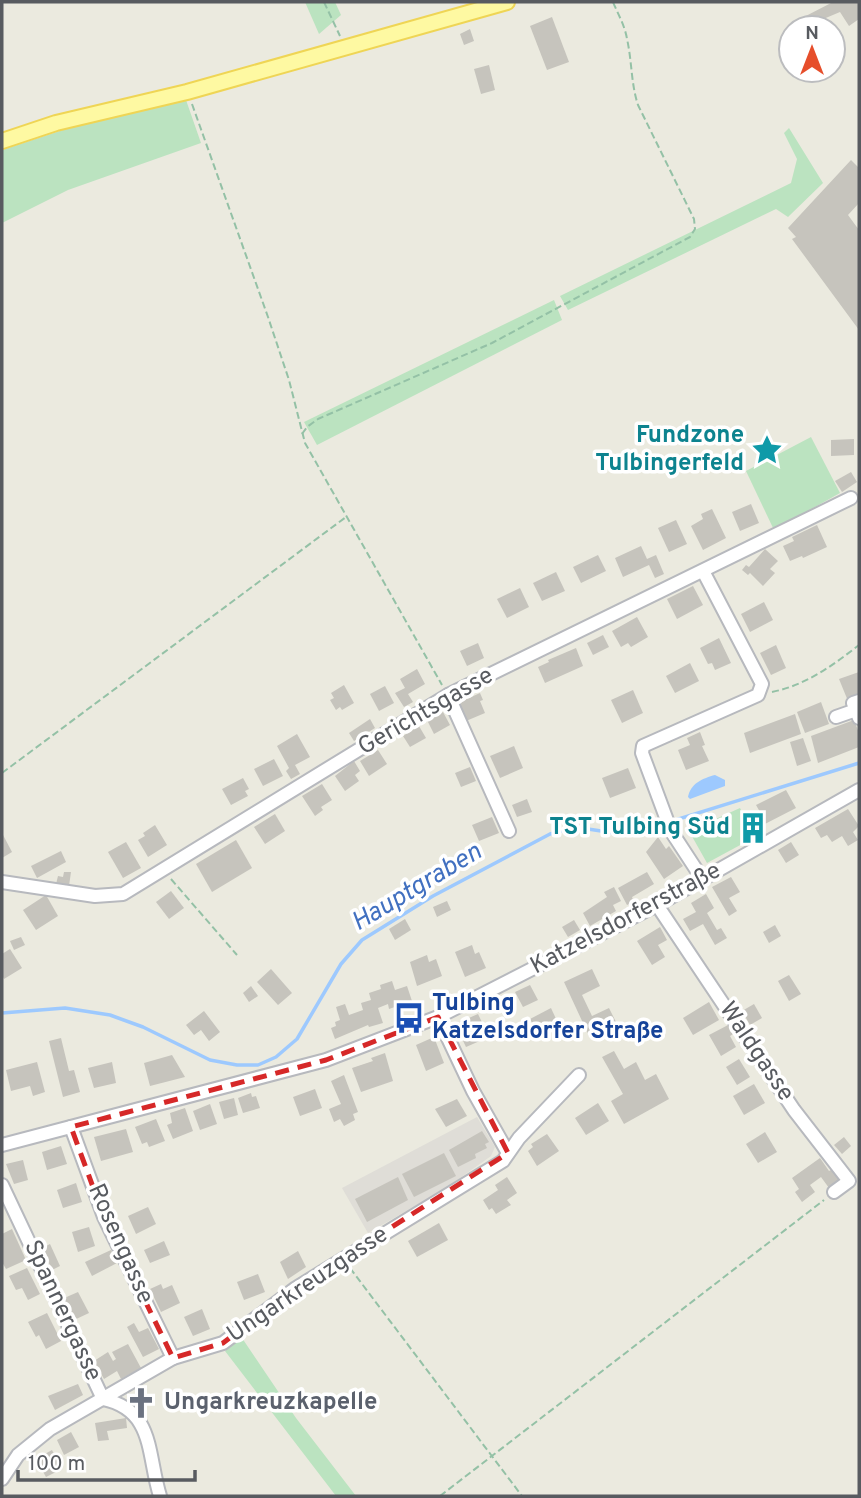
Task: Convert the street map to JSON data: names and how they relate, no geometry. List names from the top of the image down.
{
  "streets": {
    "street": [
      "Gerichtsgasse",
      "Katzelsdorferstraße",
      "Waldgasse",
      "Rosengasse",
      "Ungarkreuzgasse",
      "Spannergasse"
    ]
  },
  "crossings": [
    ["Katzelsdorferstraße", "Waldgasse"],
    ["Katzelsdorferstraße", "Rosengasse"],
    ["Rosengasse", "Ungarkreuzgasse"],
    ["Ungarkreuzgasse", "Spannergasse"]
  ],
  "water": ["Hauptgraben"],
  "places": {
    "place": ["Fundzone Tulbingerfeld"],
    "building": ["TST Tulbing Süd"],
    "bus stop": ["Tulbing Katzelsdorfer Straße"],
    "church": ["Ungarkreuzkapelle"]
  },
  "scale_bar": "100 m",
  "north": "top"
}
